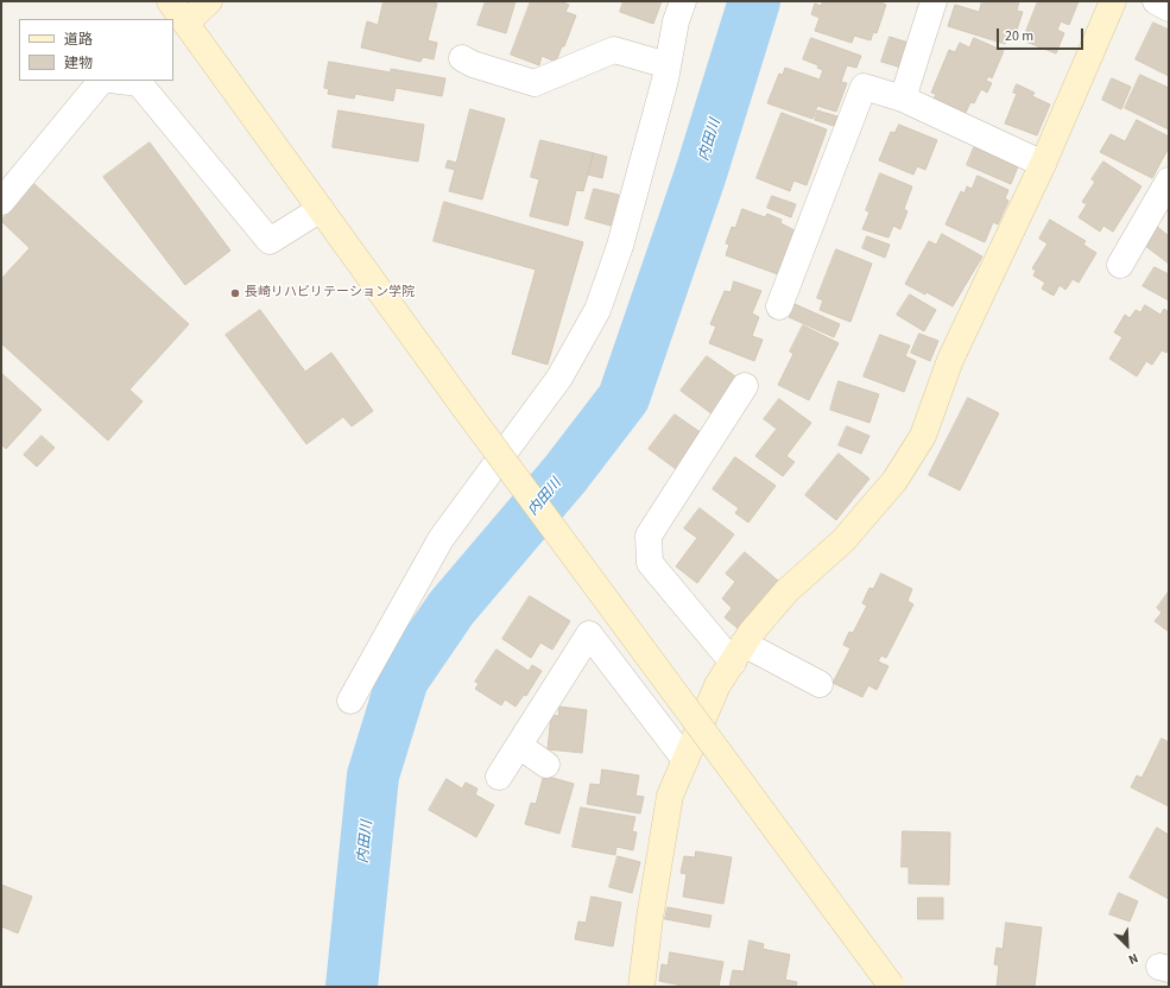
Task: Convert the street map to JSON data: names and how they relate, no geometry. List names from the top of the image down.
{
  "water": ["内田川"],
  "places": ["長崎リハビリテーション学院"],
  "legend": ["道路", "建物"],
  "scale_bar": "20 m",
  "north": "bottom right"
}
